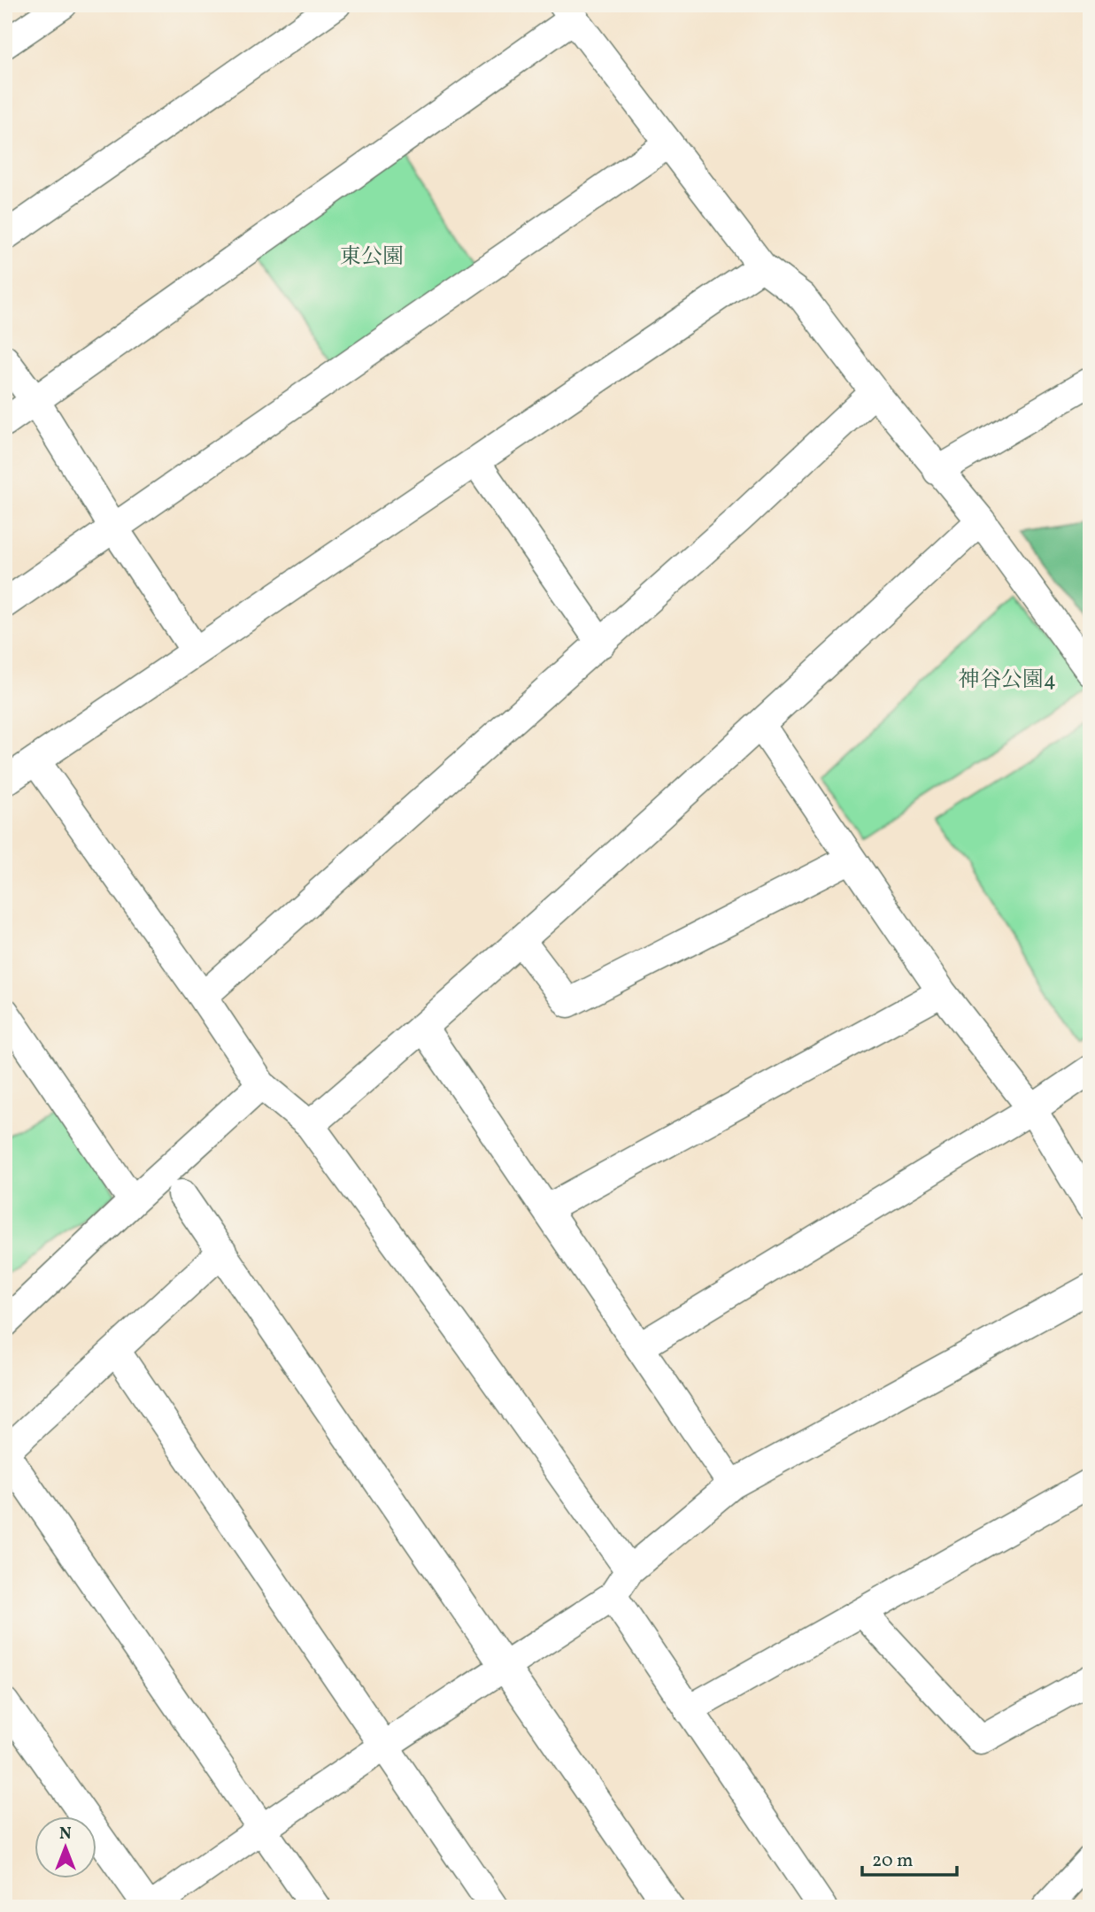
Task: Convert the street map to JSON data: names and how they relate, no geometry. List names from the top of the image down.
{
  "parks": ["東公園", "神谷公園4"],
  "scale_bar": "20 m",
  "north": "top"
}
